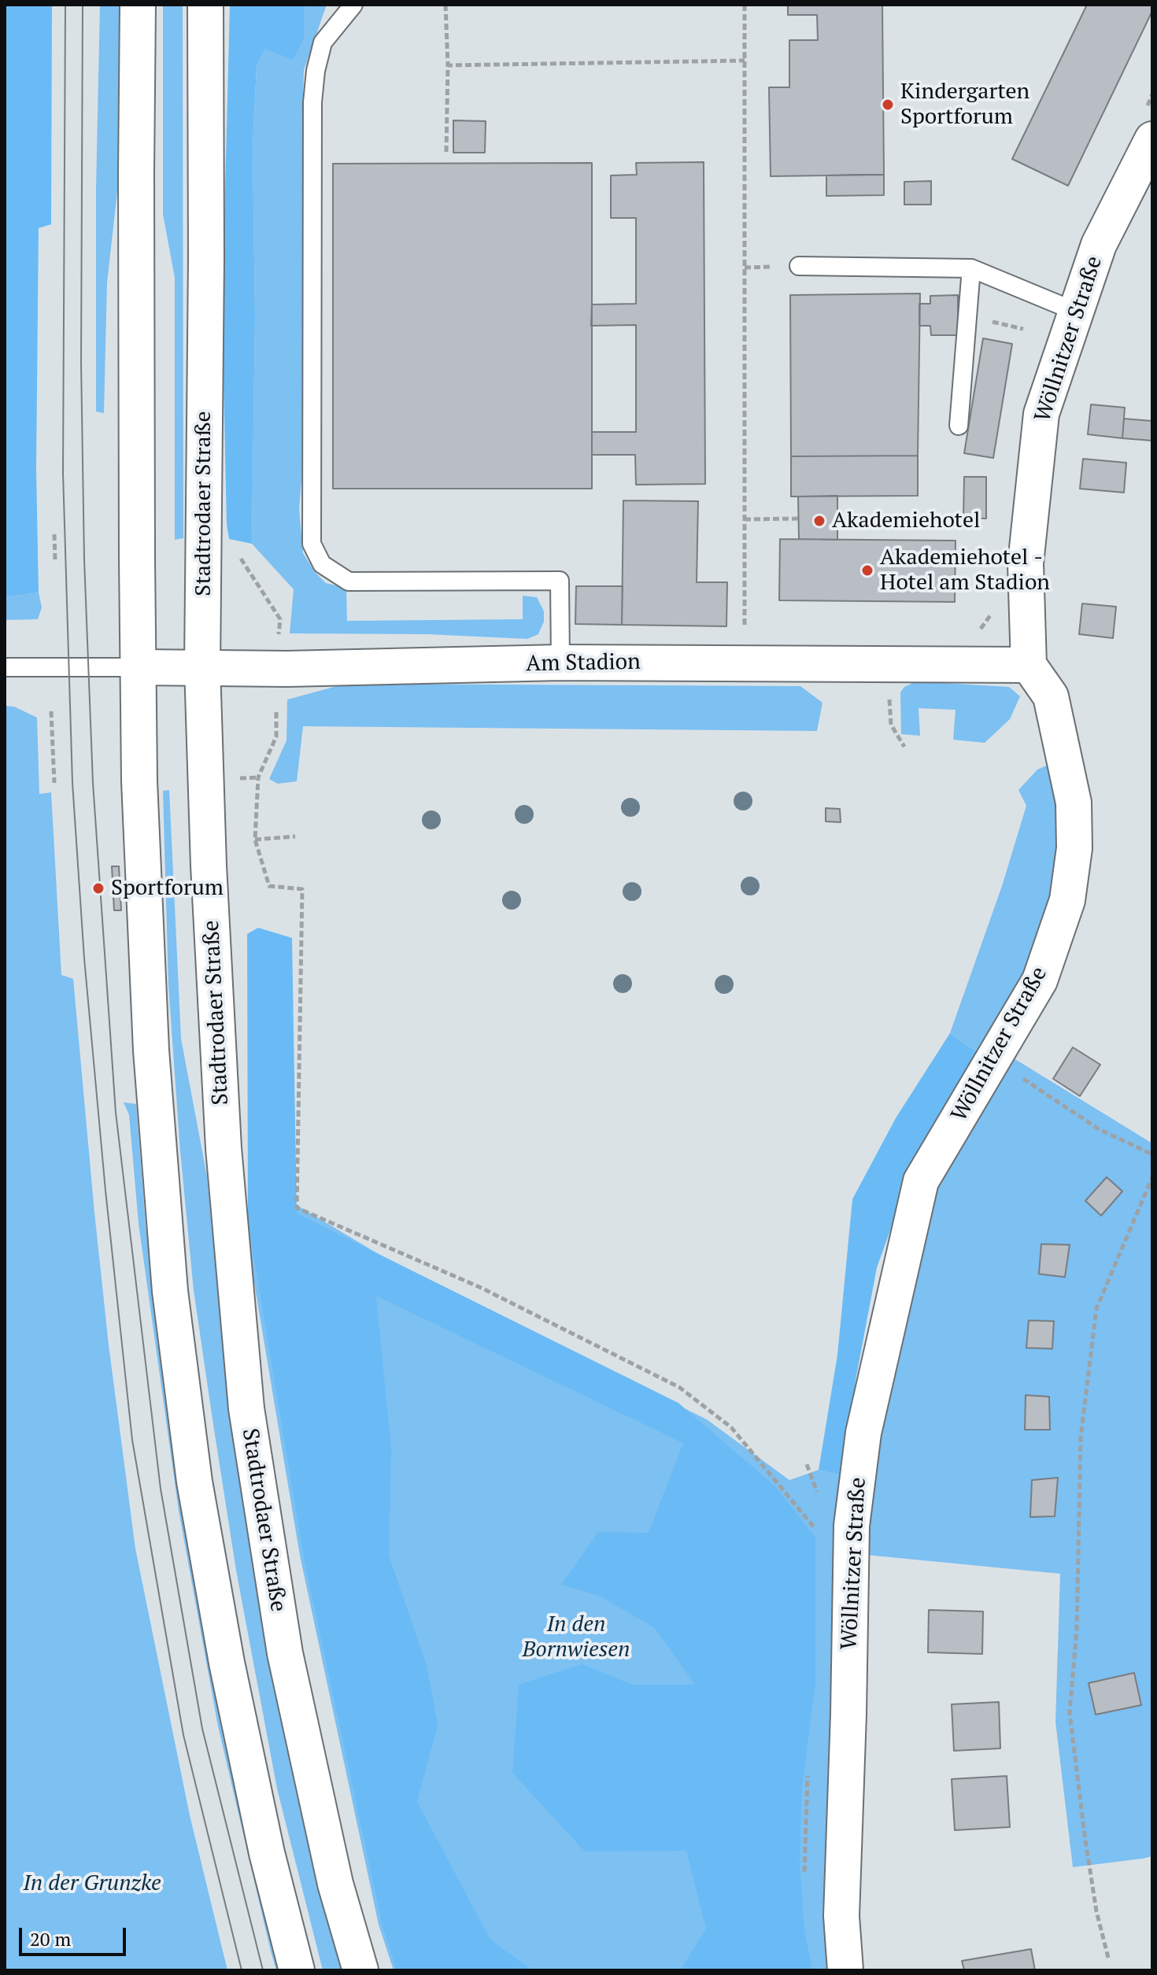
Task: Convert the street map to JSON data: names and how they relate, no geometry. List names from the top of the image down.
{
  "streets": {
    "main road": ["Wöllnitzer Straße", "Stadtrodaer Straße", "Am Stadion"]
  },
  "crossings": [
    ["Wöllnitzer Straße", "Am Stadion"],
    ["Stadtrodaer Straße", "Am Stadion"]
  ],
  "parks": ["In den Bornwiesen", "In der Grunzke"],
  "places": [
    "Kindergarten Sportforum",
    "Akademiehotel",
    "Akademiehotel - Hotel am Stadion",
    "Sportforum"
  ],
  "scale_bar": "20 m"
}
